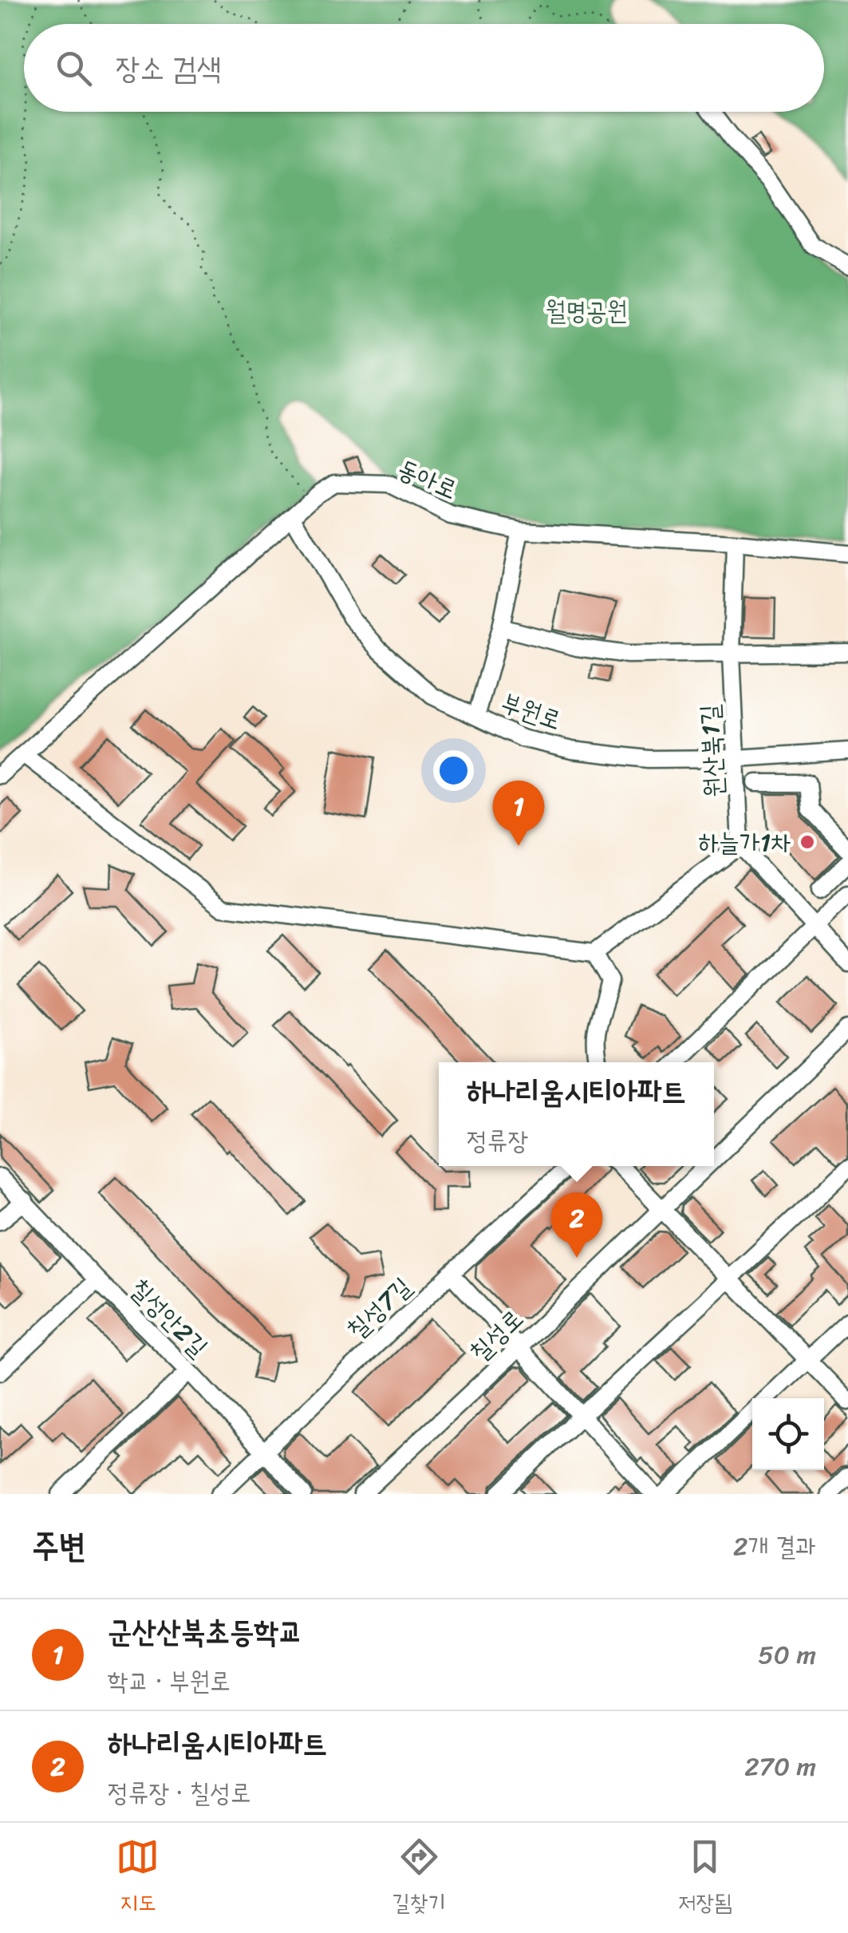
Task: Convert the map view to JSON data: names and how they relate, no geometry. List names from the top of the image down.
{
  "streets": {
    "street": [
      "동아로",
      "부원로",
      "원산북1길",
      "칠성7길",
      "칠성안2길",
      "칠성로"
    ]
  },
  "crossings": [
    ["동아로", "부원로"],
    ["동아로", "원산북1길"],
    ["부원로", "원산북1길"],
    ["칠성7길", "칠성안2길"]
  ],
  "parks": ["월명공원"],
  "places": ["하늘가1차"],
  "page": {
    "search": "장소 검색",
    "pins": ["1", "2"],
    "popup": ["하나리움시티아파트", "정류장"],
    "heading": ["주변", "2개 결과"],
    "list": [
      {
        "mark": "1",
        "name": "군산산북초등학교",
        "note": "학교 · 부원로",
        "value": "50 m"
      },
      {
        "mark": "2",
        "name": "하나리움시티아파트",
        "note": "정류장 · 칠성로",
        "value": "270 m"
      }
    ],
    "nav": ["지도", "길찾기", "저장됨"]
  }
}
